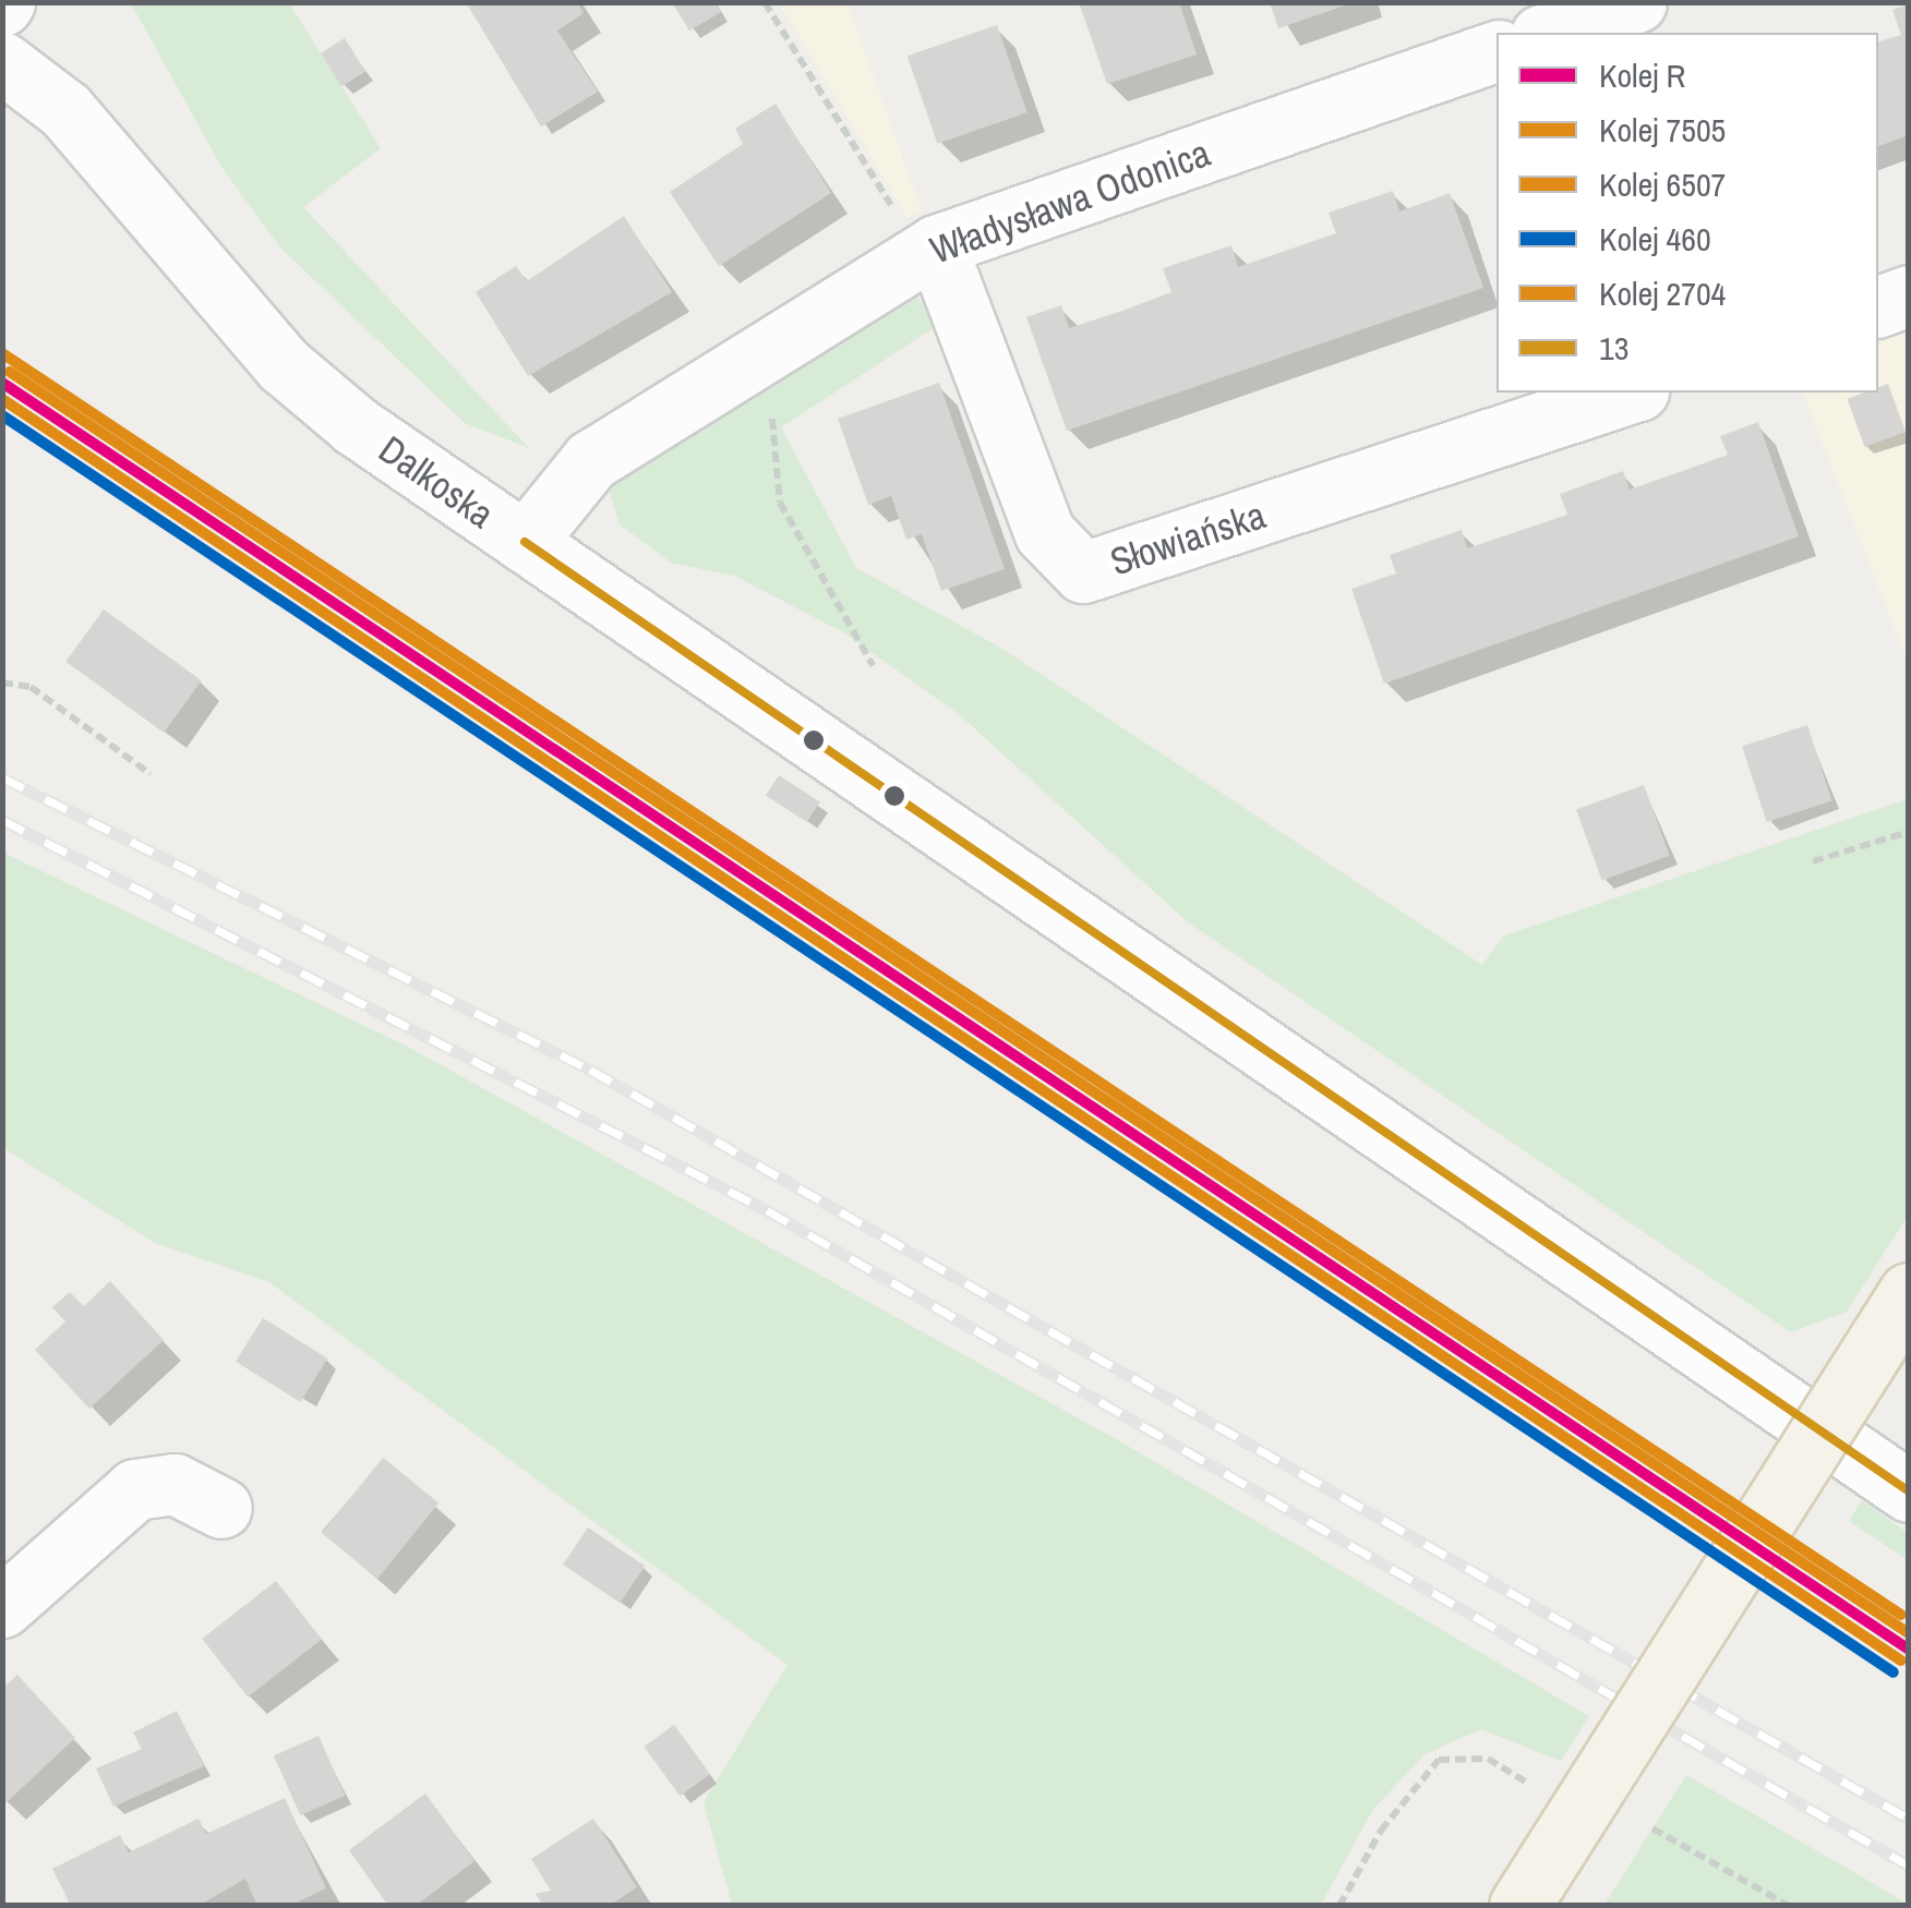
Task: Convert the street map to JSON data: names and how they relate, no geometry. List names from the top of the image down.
{
  "streets": {
    "street": ["Władysława Odonica", "Dalkoska", "Słowiańska"]
  },
  "crossings": [
    ["Władysława Odonica", "Dalkoska"],
    ["Władysława Odonica", "Słowiańska"]
  ],
  "lines": [
    "rail line 2704",
    "rail line 6507",
    "rail line R",
    "rail line 7505",
    "rail line 460",
    "transit line 13"
  ],
  "legend": [
    "Kolej R",
    "Kolej 7505",
    "Kolej 6507",
    "Kolej 460",
    "Kolej 2704",
    "13"
  ]
}
